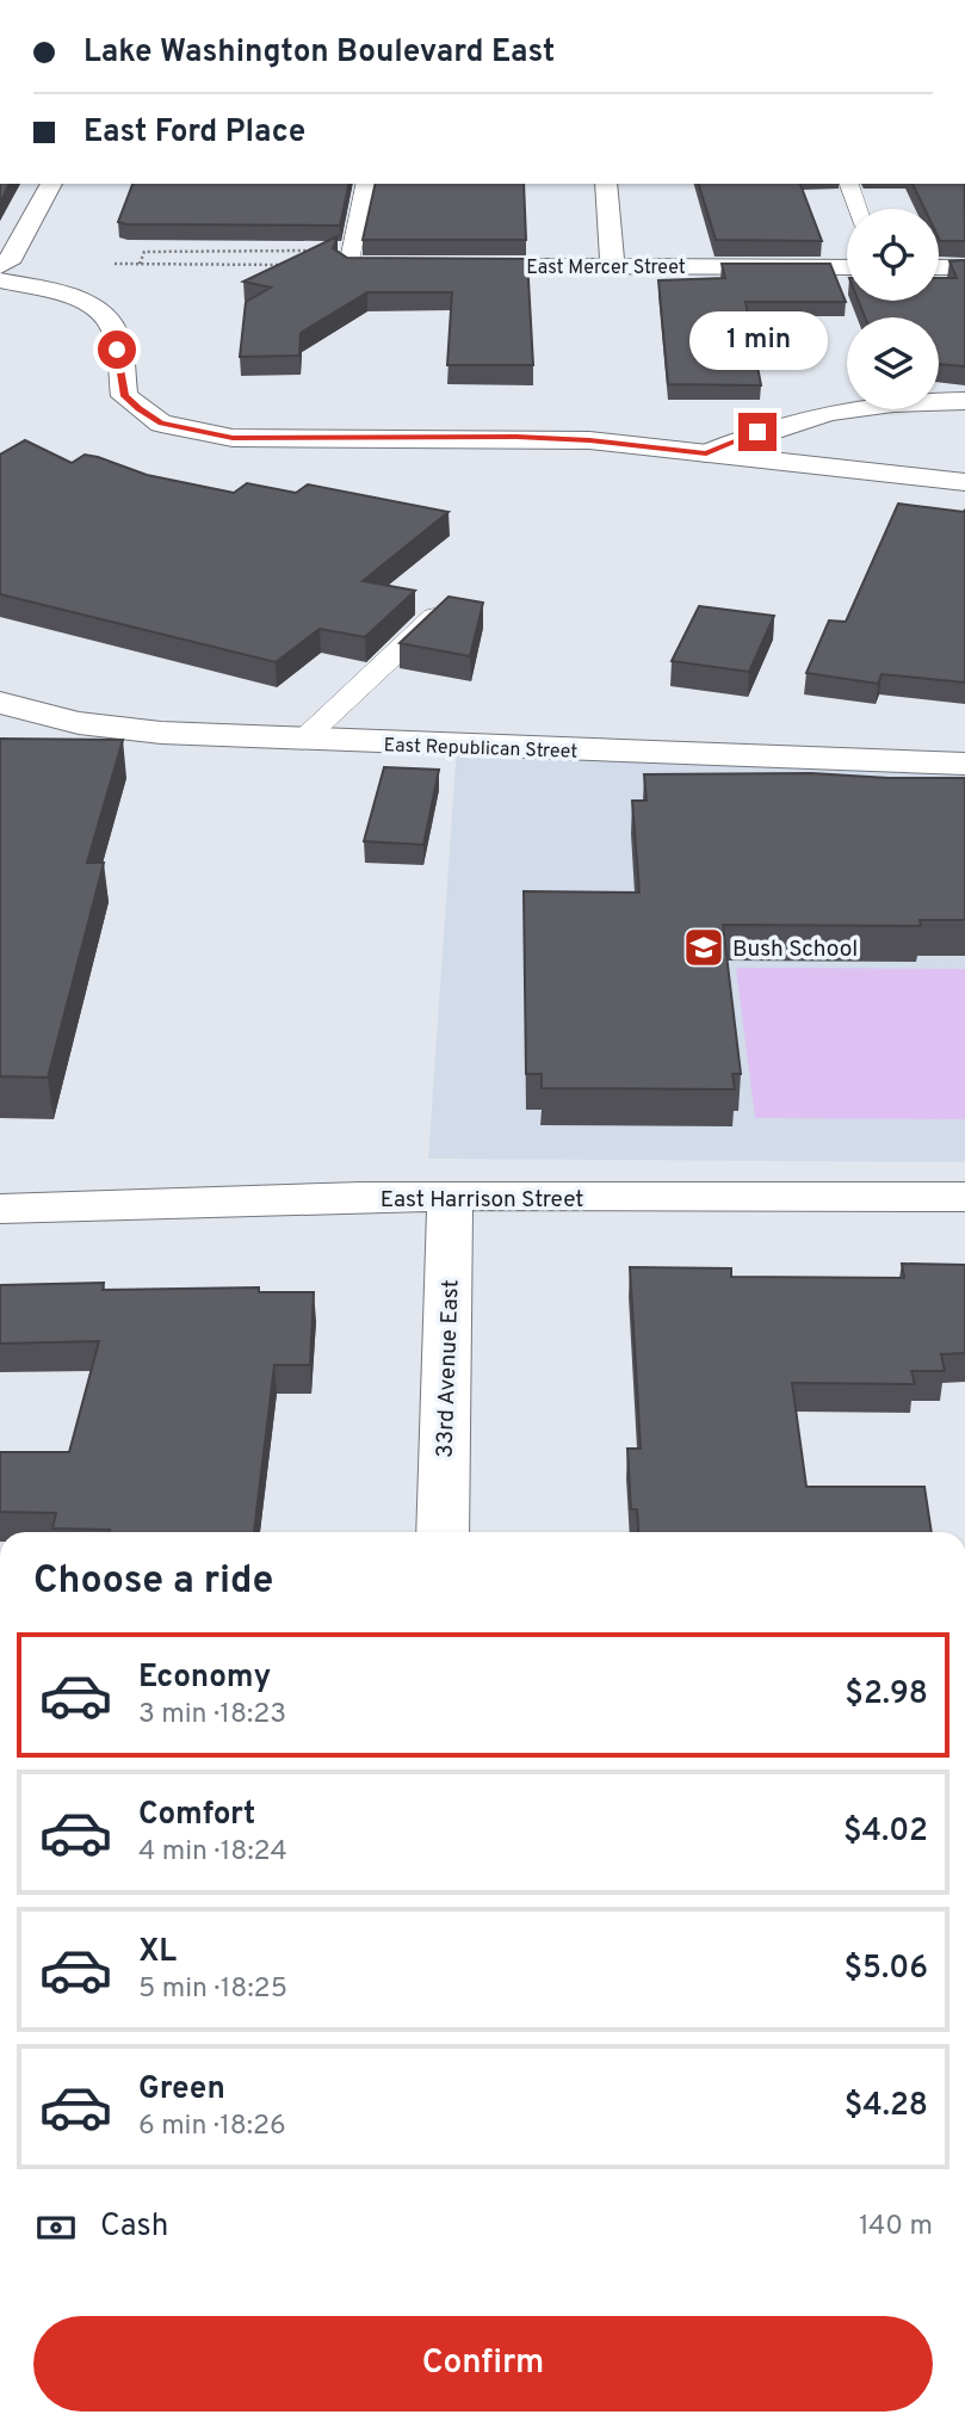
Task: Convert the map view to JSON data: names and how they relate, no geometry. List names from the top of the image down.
{
  "streets": {
    "street": [
      "East Mercer Street",
      "East Republican Street",
      "East Harrison Street",
      "33rd Avenue East"
    ]
  },
  "crossings": [
    ["East Harrison Street", "33rd Avenue East"]
  ],
  "places": {
    "school or university": ["Bush School"]
  },
  "page": {
    "banner": ["Lake Washington Boulevard East", "East Ford Place"],
    "bubble": "1 min",
    "heading": "Choose a ride",
    "list": [
      {
        "name": "Economy",
        "note": "3 min · 18:23",
        "value": "$2.98"
      },
      {
        "name": "Comfort",
        "note": "4 min · 18:24",
        "value": "$4.02"
      },
      {
        "name": "XL",
        "note": "5 min · 18:25",
        "value": "$5.06"
      },
      {
        "name": "Green",
        "note": "6 min · 18:26",
        "value": "$4.28"
      }
    ],
    "pay": ["Cash", "140 m"],
    "buttons": "Confirm"
  }
}
